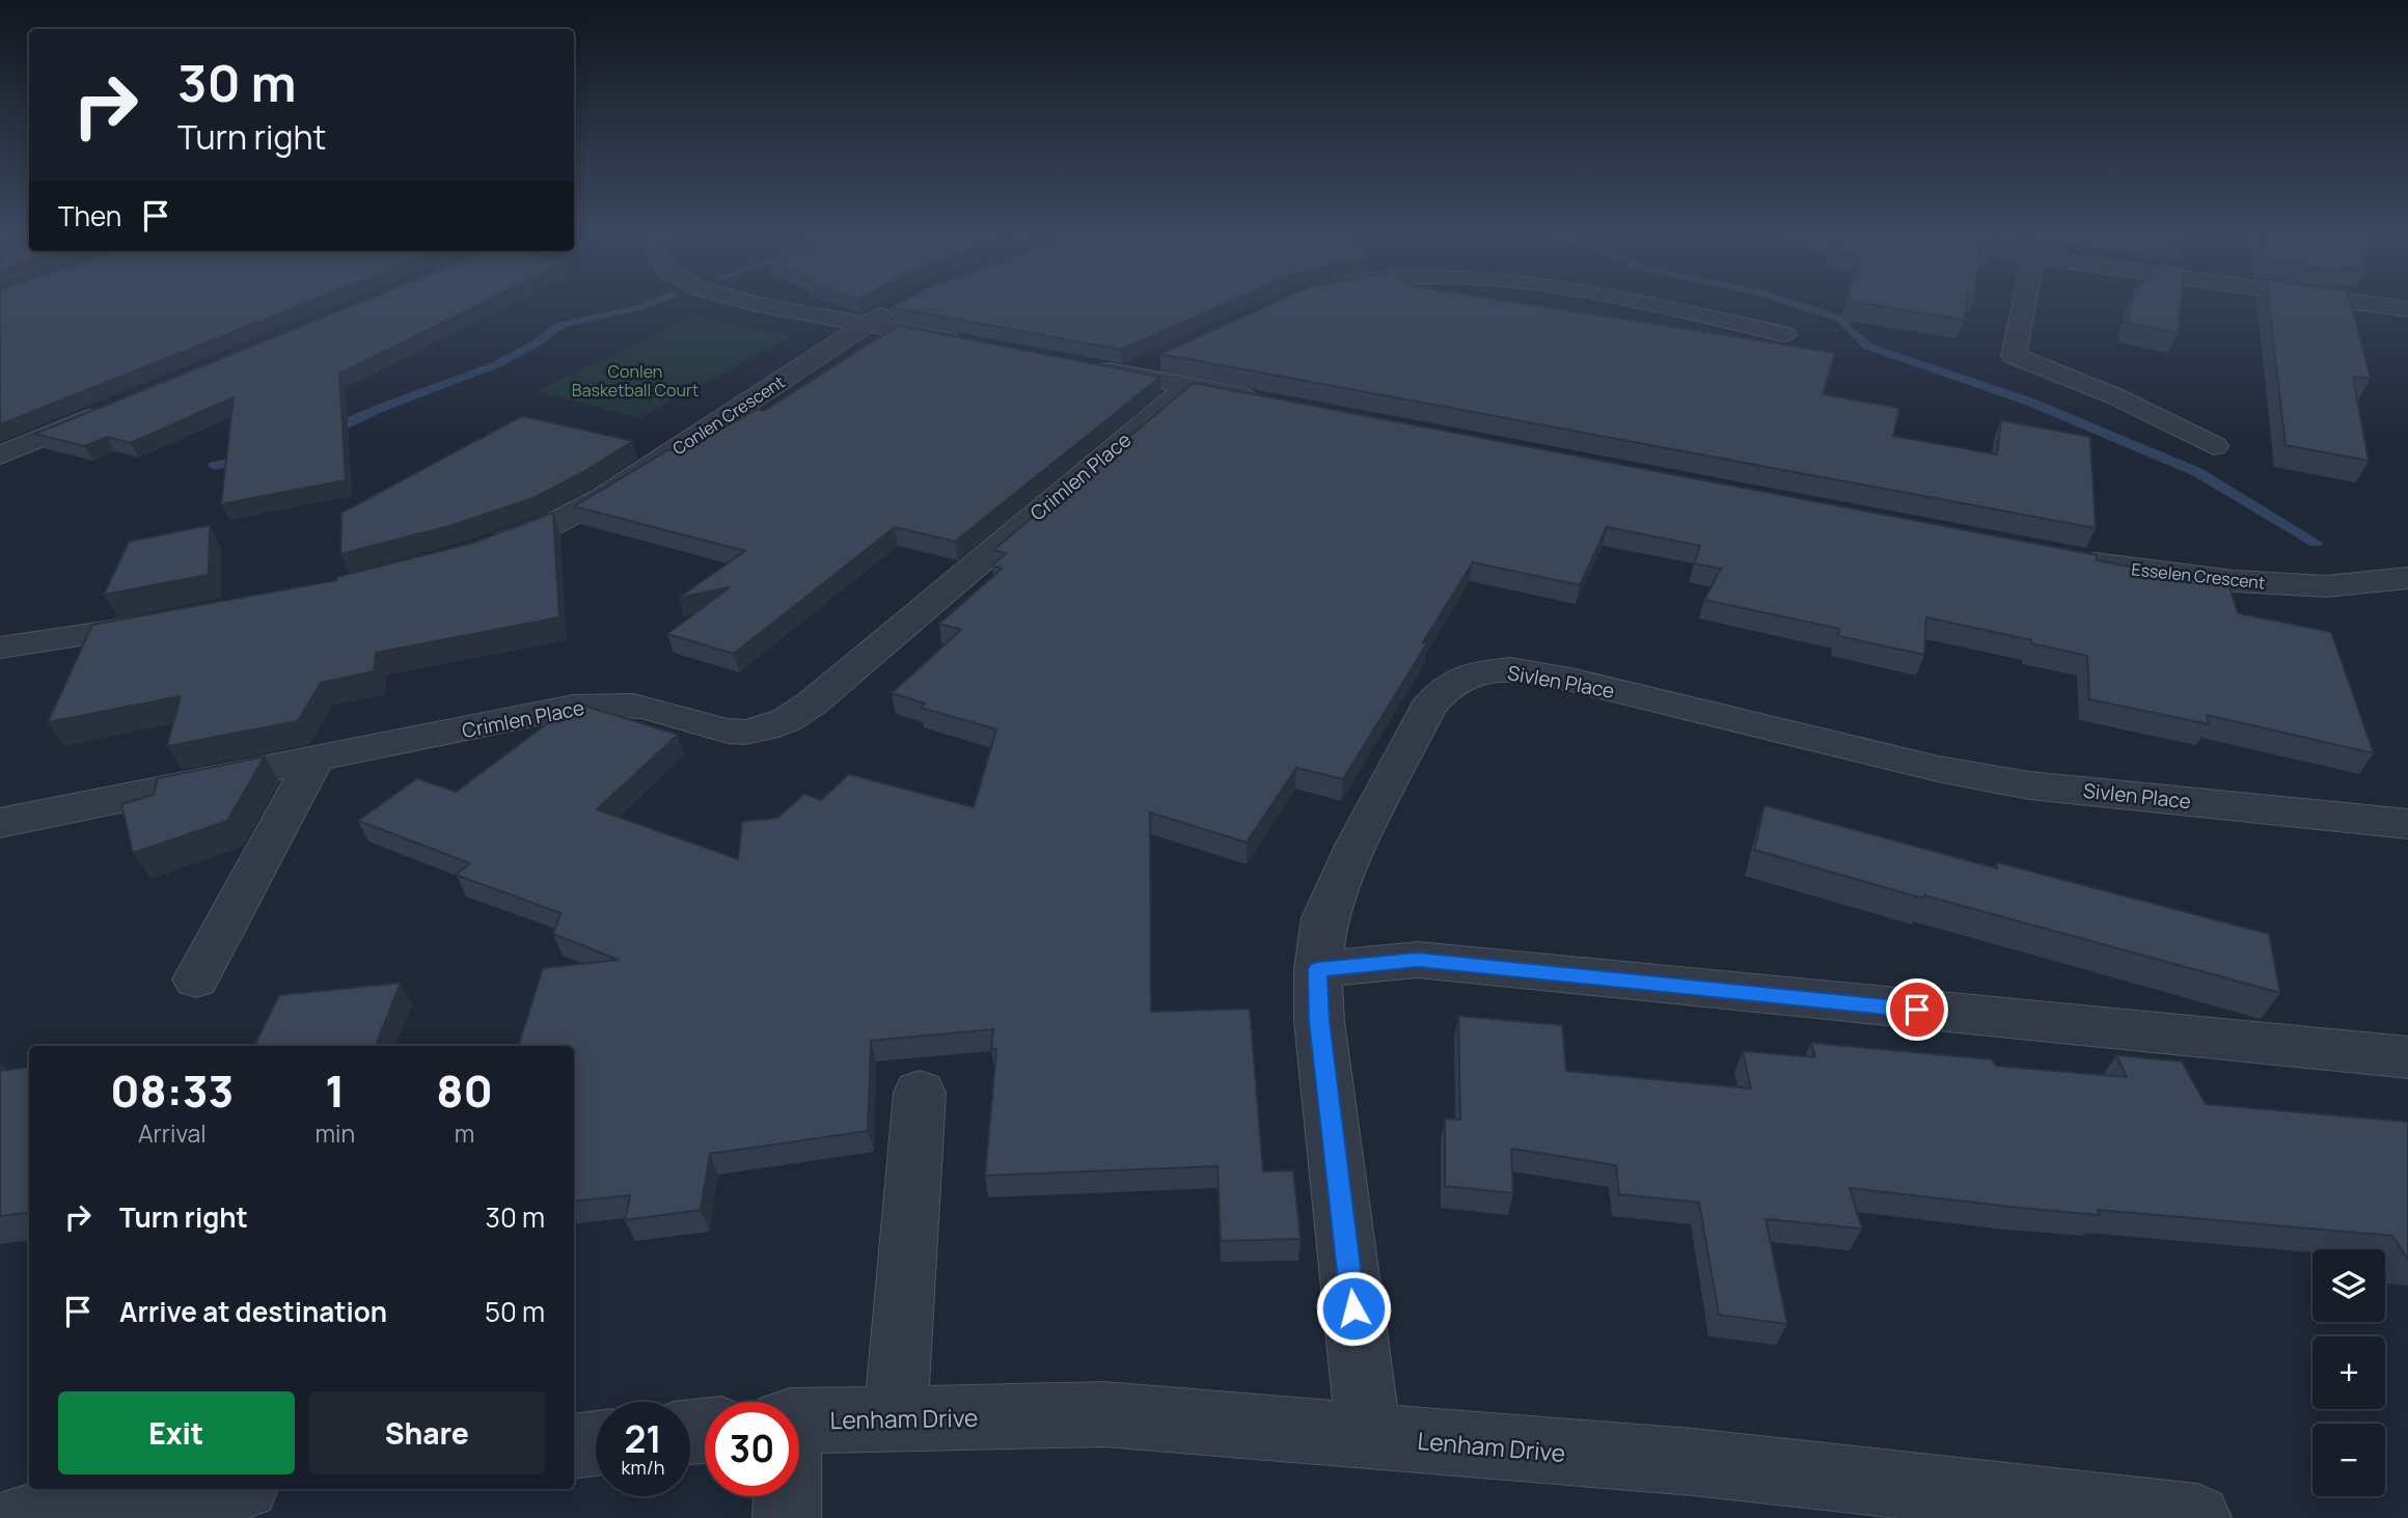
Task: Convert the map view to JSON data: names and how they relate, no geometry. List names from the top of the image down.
{
  "streets": {
    "street": [
      "Conlen Crescent",
      "Crimlen Place",
      "Esselen Crescent",
      "Sivlen Place",
      "Lenham Drive"
    ]
  },
  "crossings": [
    ["Sivlen Place", "Lenham Drive"]
  ],
  "parks": ["Conlen Basketball Court"],
  "page": {
    "turn": ["30 m", "Turn right"],
    "then": "Then",
    "eta": [
      "08:33",
      "Arrival",
      "1",
      "min",
      "80",
      "m"
    ],
    "list": [
      {
        "name": "Turn right",
        "value": "30 m"
      },
      {
        "name": "Arrive at destination",
        "value": "50 m"
      }
    ],
    "map_buttons": ["+", "−"],
    "buttons": ["Exit", "Share"],
    "speed": "21 km/h",
    "limit": "30"
  }
}
